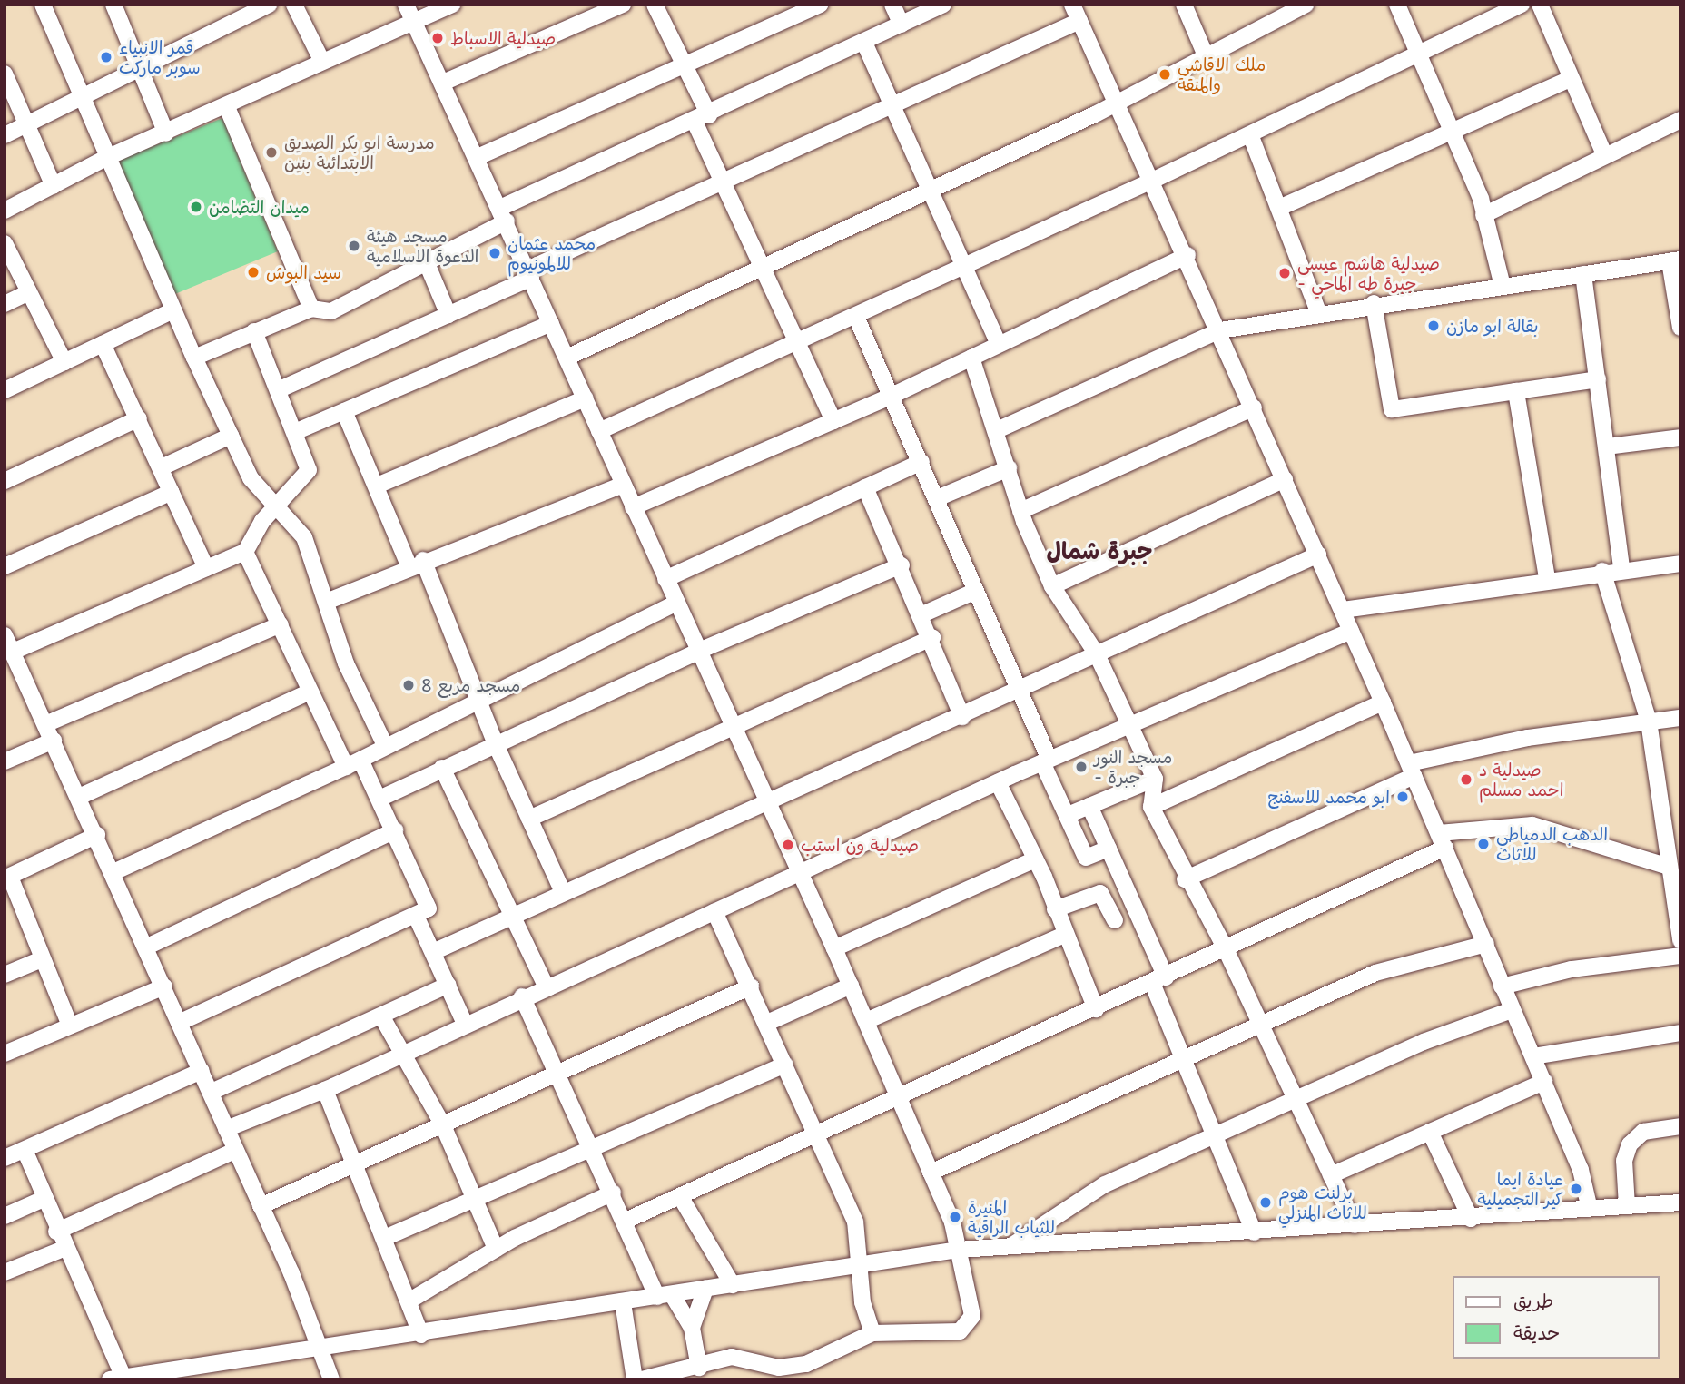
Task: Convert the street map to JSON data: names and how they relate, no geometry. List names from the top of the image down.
{
  "districts": ["جبرة شمال"],
  "places": [
    "صيدلية الاسباط",
    "قمر الانبياء سوبر ماركت",
    "ملك الاقاشي والمنقة",
    "مدرسة ابو بكر الصديق الابتدائية بنين",
    "ميدان التضامن",
    "مسجد هيئة الدعوة الاسلامية",
    "محمد عثمان للالمونيوم",
    "سيد البوش",
    "صيدلية هاشم عيسى - جبرة طه الماحي",
    "بقالة ابو مازن",
    "مسجد مربع 8",
    "مسجد النور - جبرة",
    "صيدلية د احمد مسلم",
    "ابو محمد للاسفنج",
    "الدهب الدمياطي للاثاث",
    "صيدلية ون استب",
    "عيادة ايما كير التجميلية",
    "برلنت هوم للاثاث المنزلي",
    "المنيرة للثياب الراقية"
  ],
  "legend": ["طريق", "حديقة"]
}
